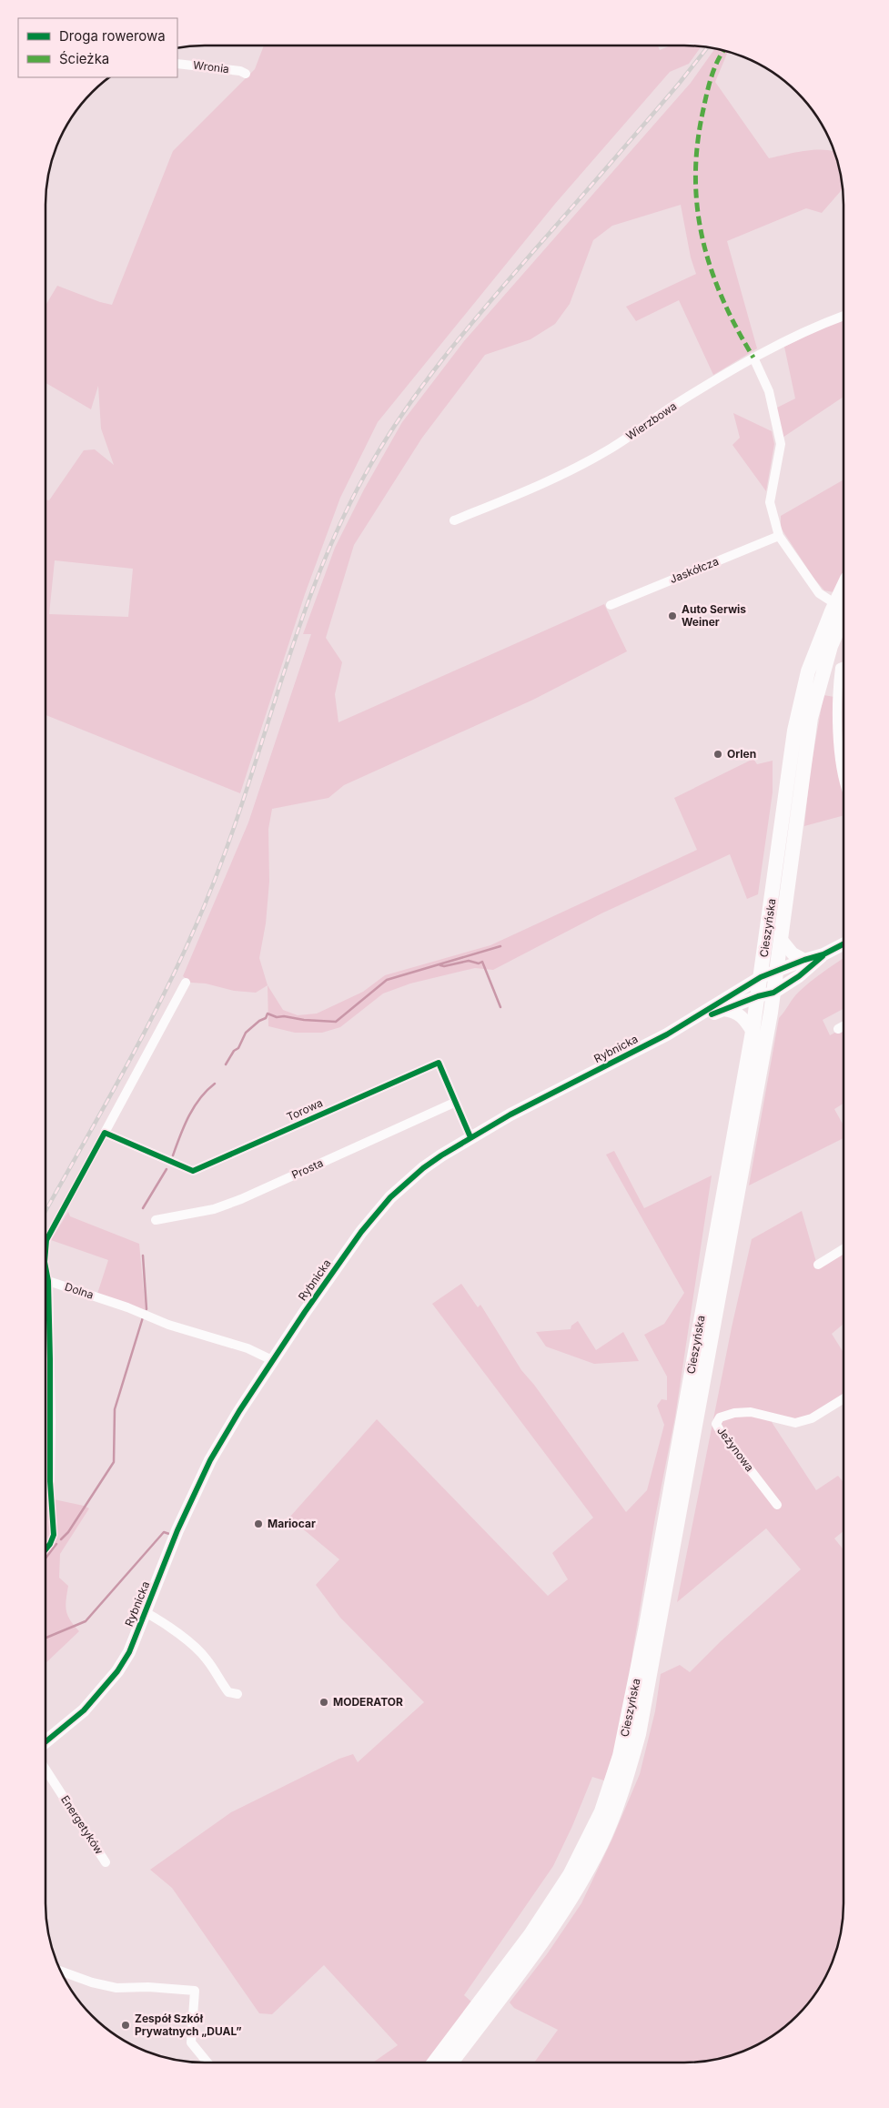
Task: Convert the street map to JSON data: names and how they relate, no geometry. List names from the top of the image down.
{
  "streets": {
    "main road": ["Cieszyńska"],
    "street": [
      "Wronia",
      "Wierzbowa",
      "Jaskółcza",
      "Rybnicka",
      "Torowa",
      "Prosta",
      "Dolna",
      "Jeżynowa",
      "Energetyków"
    ]
  },
  "crossings": [
    ["Cieszyńska", "Rybnicka"],
    ["Rybnicka", "Torowa"],
    ["Rybnicka", "Dolna"],
    ["Torowa", "Prosta"]
  ],
  "places": [
    "Auto Serwis Weiner",
    "Orlen",
    "Mariocar",
    "MODERATOR",
    "Zespół Szkół Prywatnych „DUAL”"
  ],
  "legend": ["Droga rowerowa", "Ścieżka"]
}
